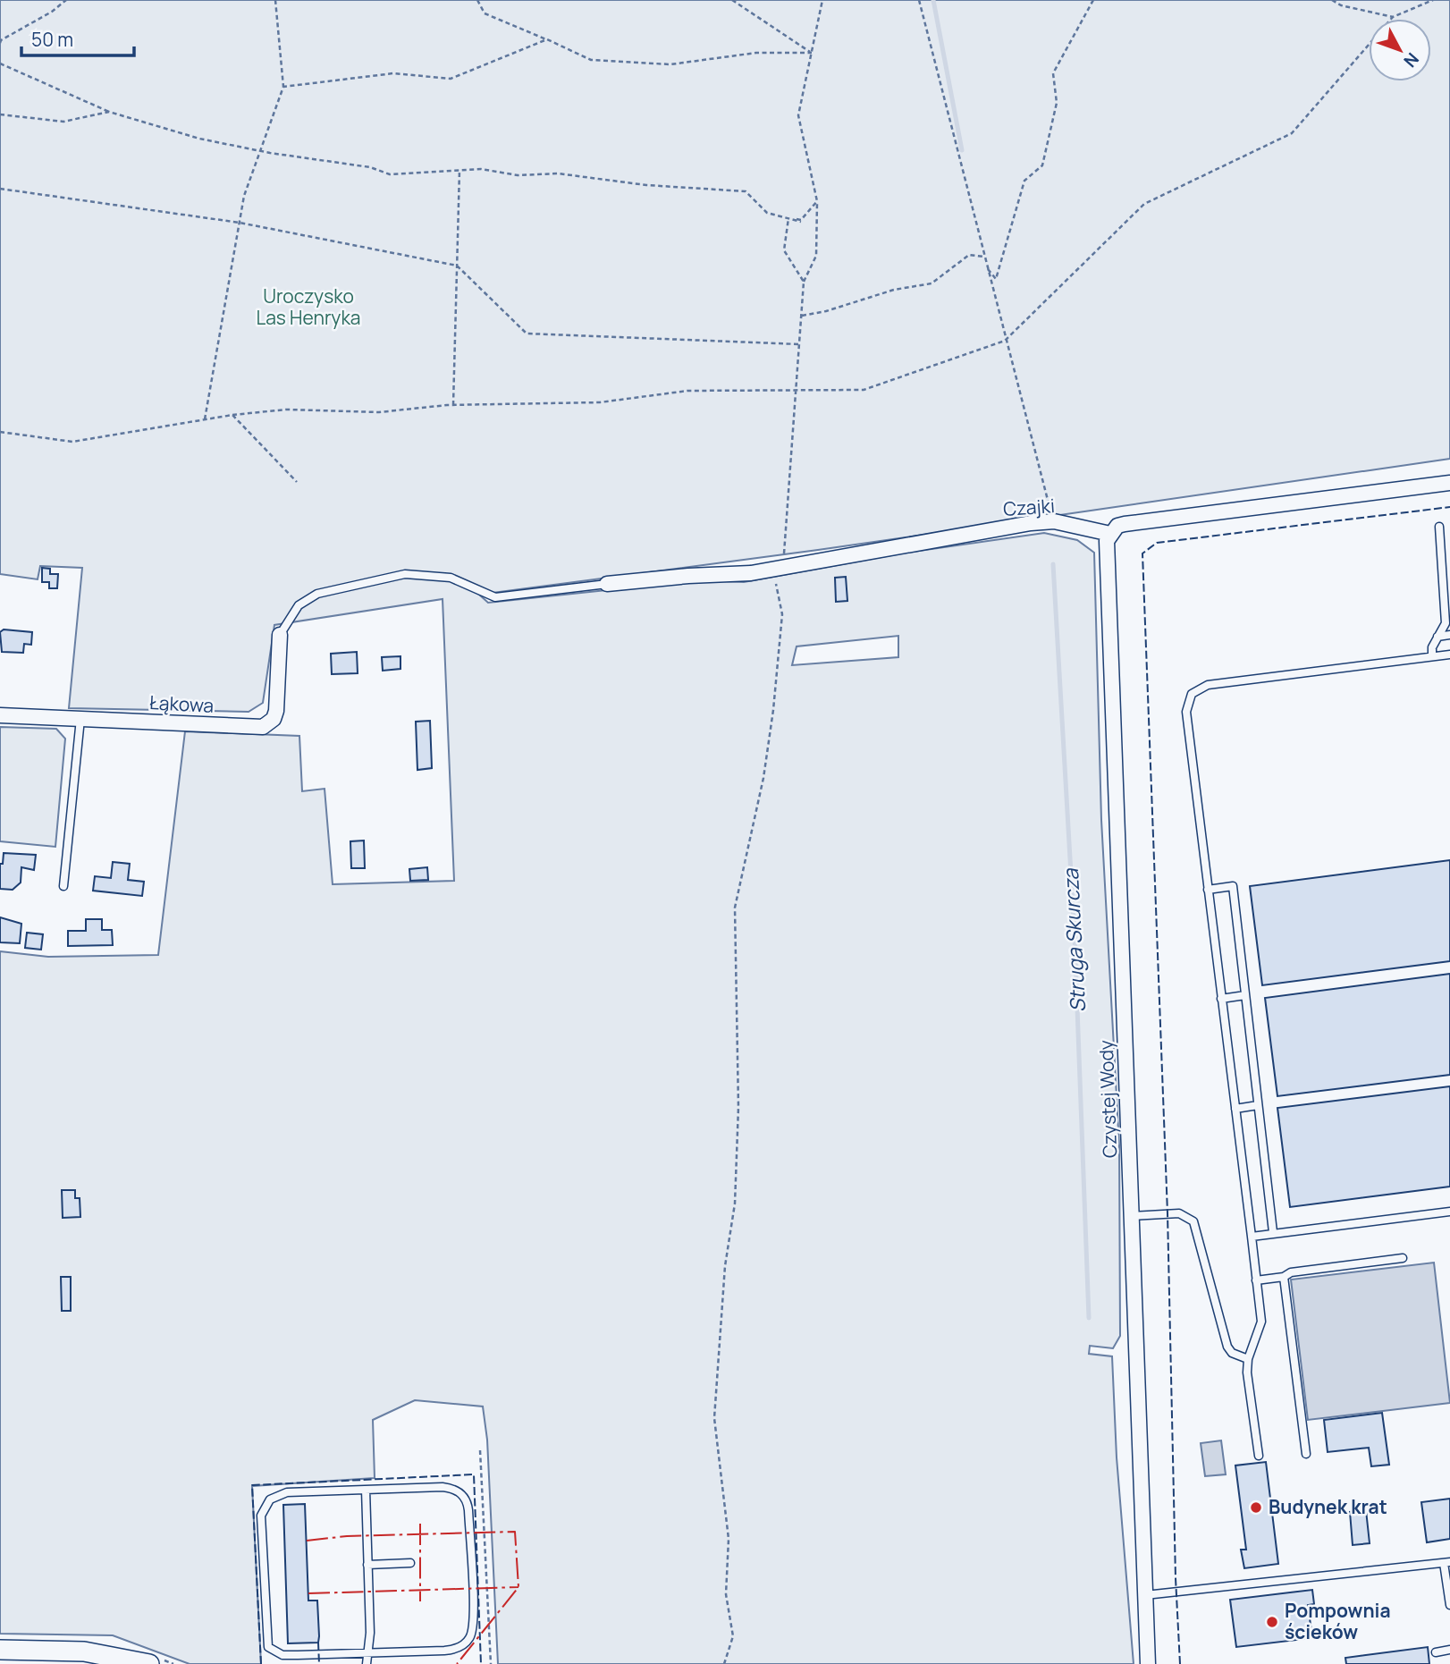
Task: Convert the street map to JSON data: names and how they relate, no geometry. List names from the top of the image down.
{
  "streets": {
    "street": ["Czajki", "Łąkowa", "Czystej Wody"]
  },
  "crossings": [
    ["Czajki", "Czystej Wody"]
  ],
  "water": ["Struga Skurcza"],
  "parks": ["Uroczysko Las Henryka"],
  "places": ["Budynek krat", "Pompownia ścieków"],
  "scale_bar": "50 m",
  "north": "bottom right"
}
